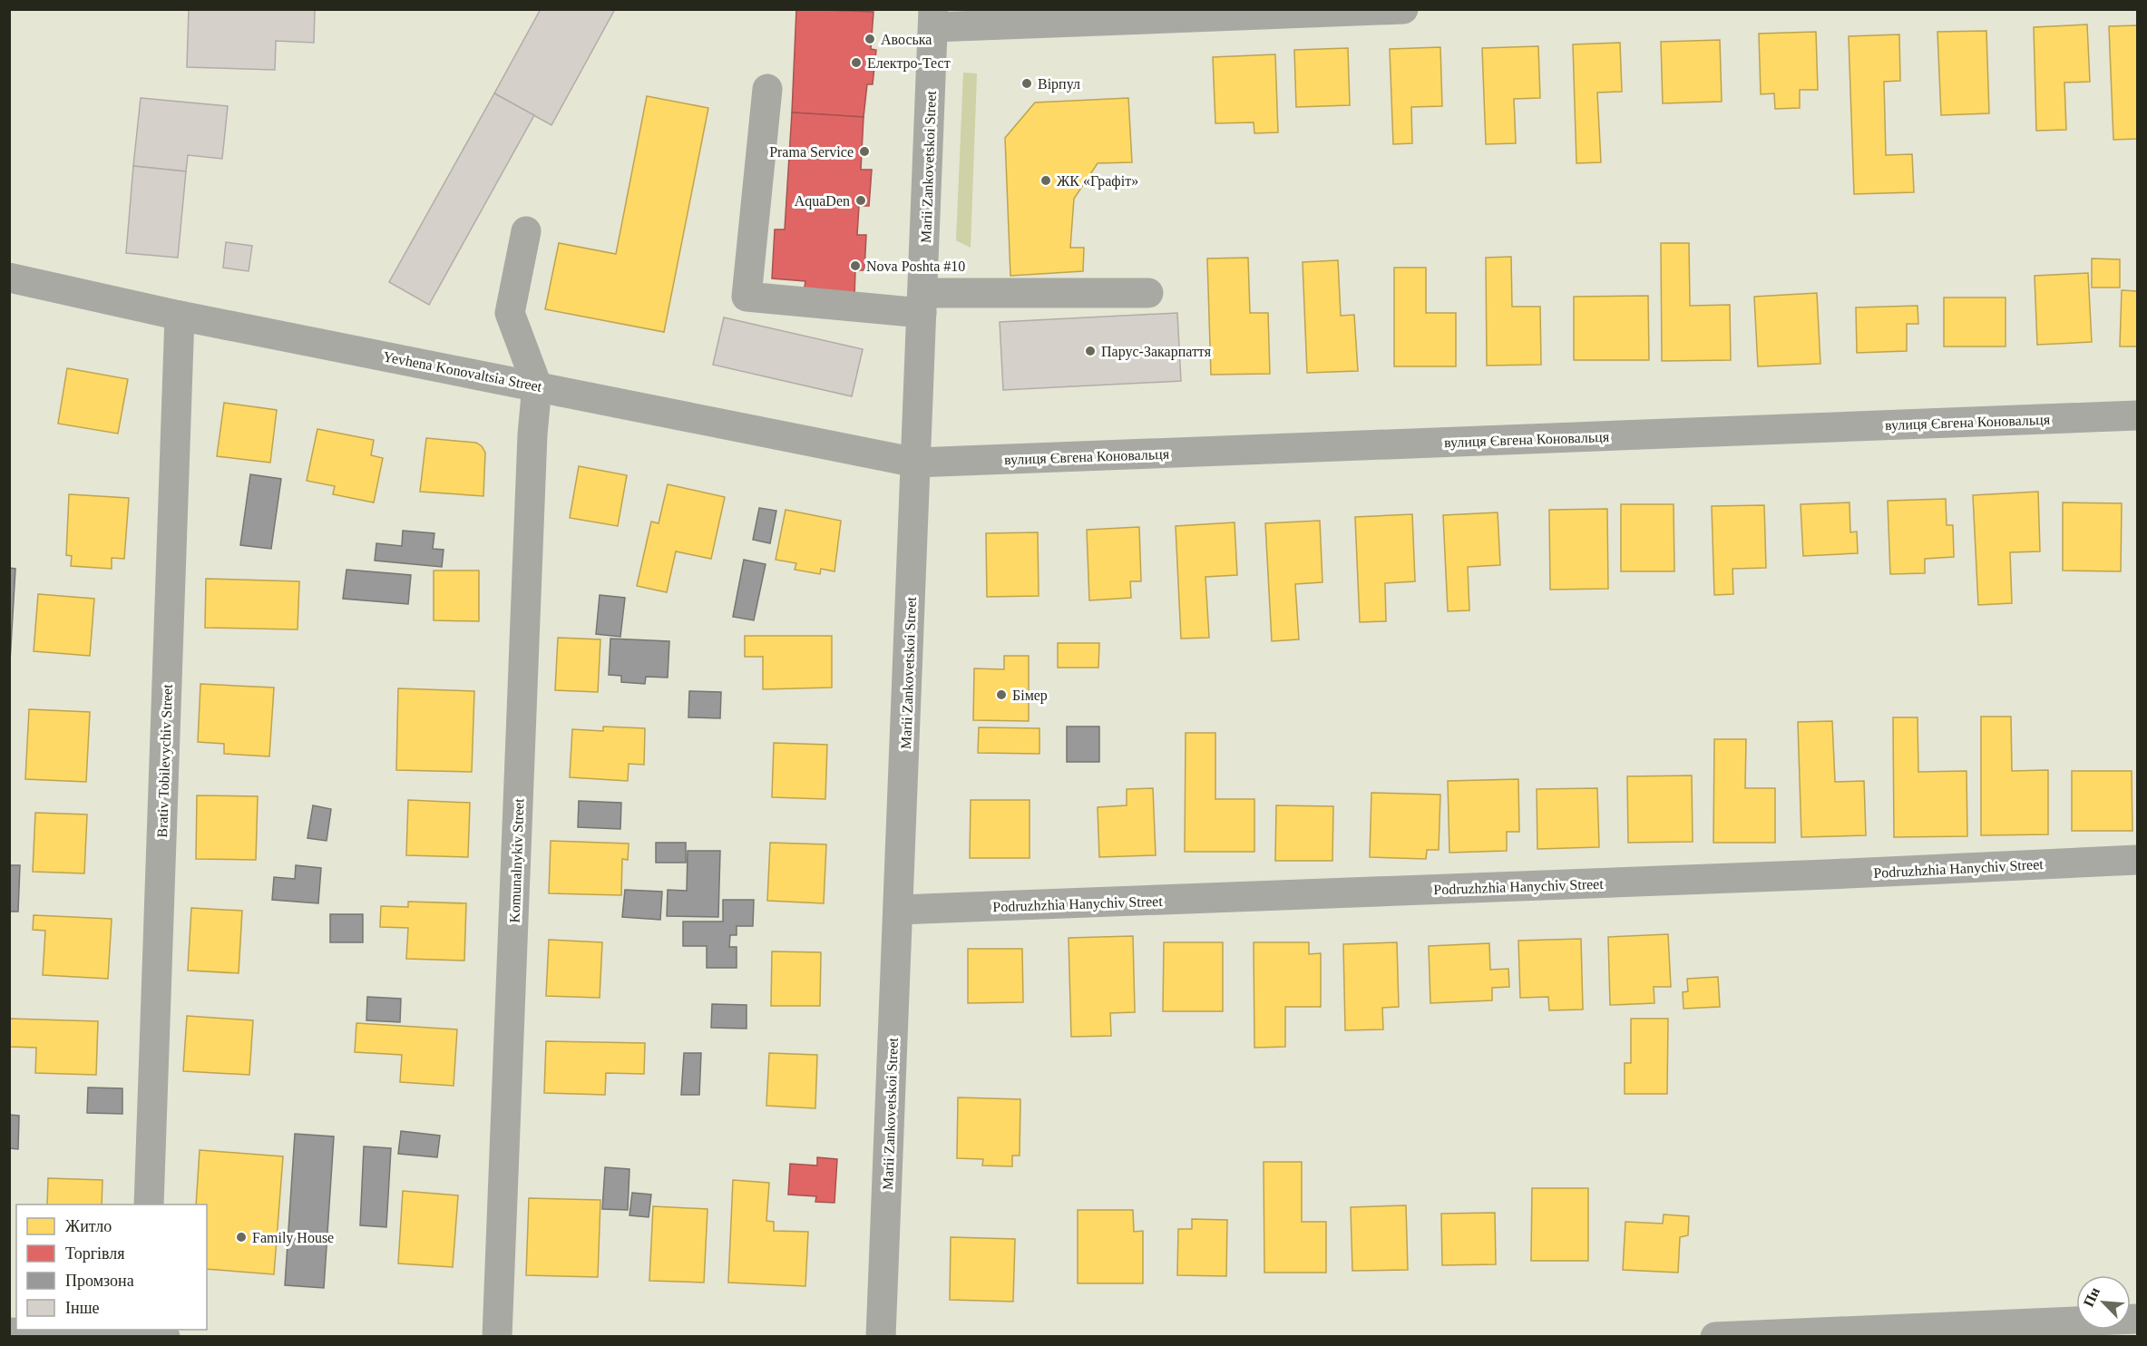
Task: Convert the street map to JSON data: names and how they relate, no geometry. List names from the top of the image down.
{
  "streets": {
    "street": [
      "Marii Zankovetskoi Street",
      "Yevhena Konovaltsia Street",
      "вулиця Євгена Коновальця",
      "Brativ Tobilevychiv Street",
      "Komunalnykiv Street",
      "Podruzhzhia Hanychiv Street"
    ]
  },
  "crossings": [
    ["Marii Zankovetskoi Street", "Yevhena Konovaltsia Street"],
    ["Marii Zankovetskoi Street", "вулиця Євгена Коновальця"],
    ["Marii Zankovetskoi Street", "Podruzhzhia Hanychiv Street"],
    ["Yevhena Konovaltsia Street", "вулиця Євгена Коновальця"],
    ["Yevhena Konovaltsia Street", "Brativ Tobilevychiv Street"],
    ["Yevhena Konovaltsia Street", "Komunalnykiv Street"]
  ],
  "places": [
    "Авоська",
    "Електро-Тест",
    "Вірпул",
    "Prama Service",
    "ЖК «Графіт»",
    "AquaDen",
    "Nova Poshta #10",
    "Парус-Закарпаття",
    "Бімер",
    "Family House"
  ],
  "legend": [
    "Житло",
    "Торгівля",
    "Промзона",
    "Інше"
  ],
  "north": "top left"
}
